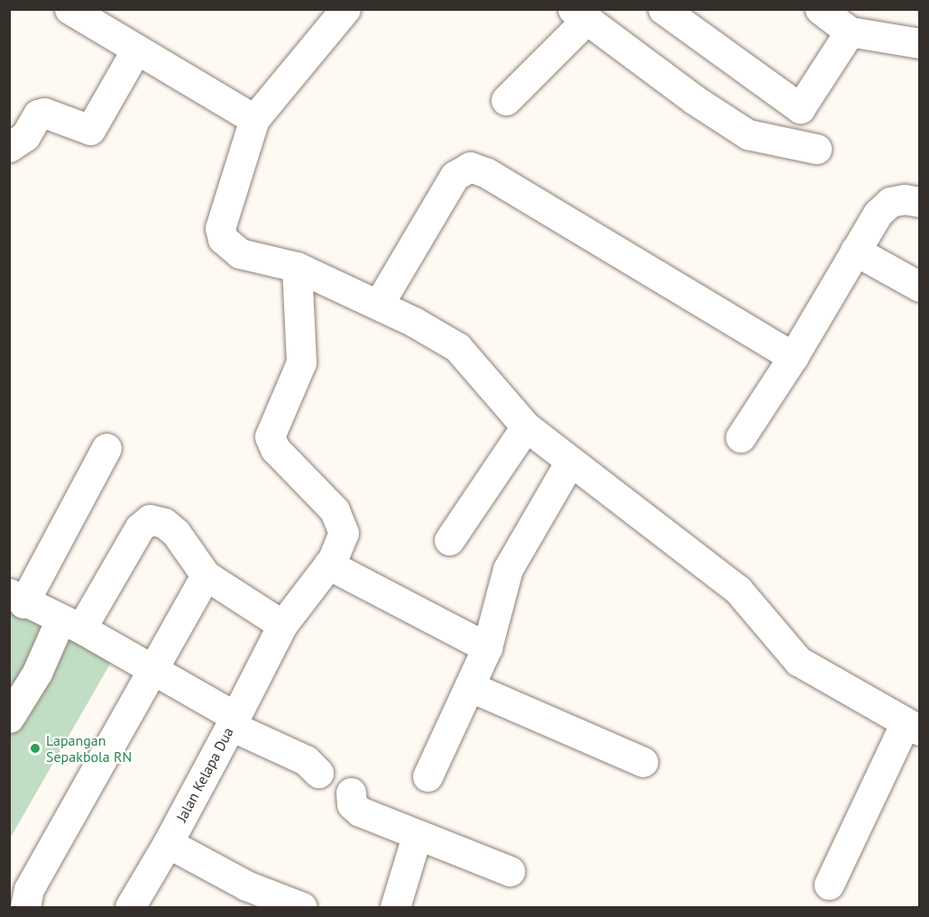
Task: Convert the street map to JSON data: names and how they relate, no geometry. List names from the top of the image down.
{
  "streets": {
    "street": ["Jalan Kelapa Dua"]
  },
  "places": ["Lapangan Sepakbola RN"]
}
